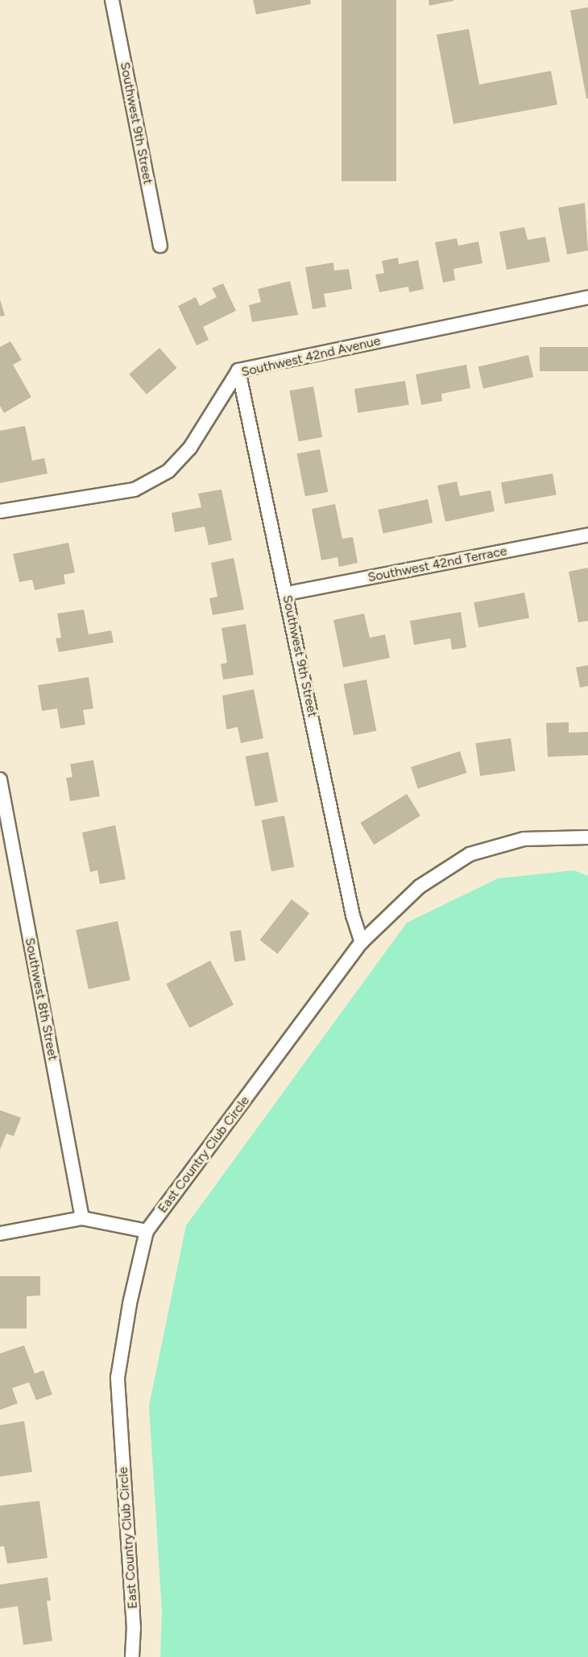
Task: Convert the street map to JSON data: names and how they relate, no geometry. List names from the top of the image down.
{
  "streets": {
    "street": [
      "Southwest 9th Street",
      "Southwest 42nd Avenue",
      "Southwest 42nd Terrace",
      "Southwest 8th Street",
      "East Country Club Circle"
    ]
  },
  "crossings": [
    ["Southwest 9th Street", "Southwest 42nd Avenue"],
    ["Southwest 9th Street", "Southwest 42nd Terrace"],
    ["Southwest 9th Street", "East Country Club Circle"]
  ]
}
